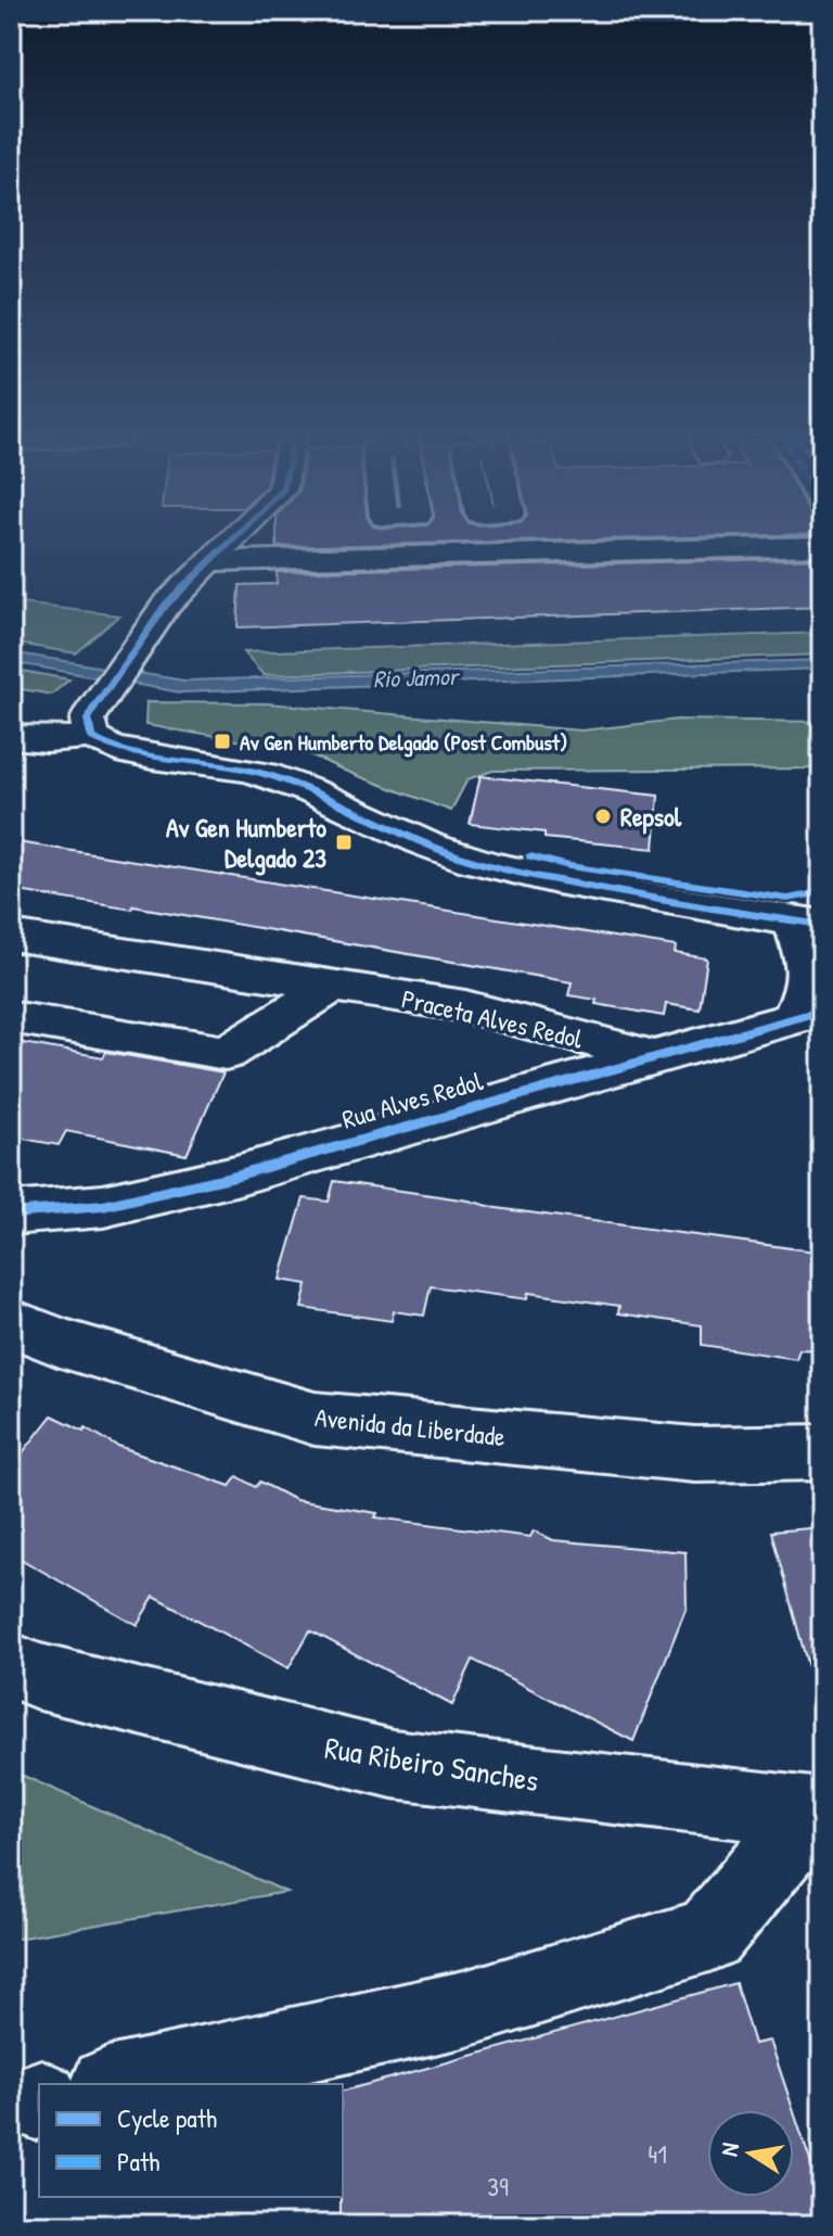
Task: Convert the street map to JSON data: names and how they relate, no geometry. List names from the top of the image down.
{
  "streets": {
    "street": [
      "Praceta Alves Redol",
      "Rua Alves Redol",
      "Avenida da Liberdade",
      "Rua Ribeiro Sanches"
    ]
  },
  "crossings": [
    ["Praceta Alves Redol", "Rua Alves Redol"]
  ],
  "water": ["Rio Jamor"],
  "places": {
    "transit": ["Av Gen Humberto Delgado (Post Combust)", "Av Gen Humberto Delgado 23"],
    "other": ["Repsol"]
  },
  "house_numbers": ["41", "39"],
  "legend": ["Cycle path", "Path"],
  "north": "left"
}
